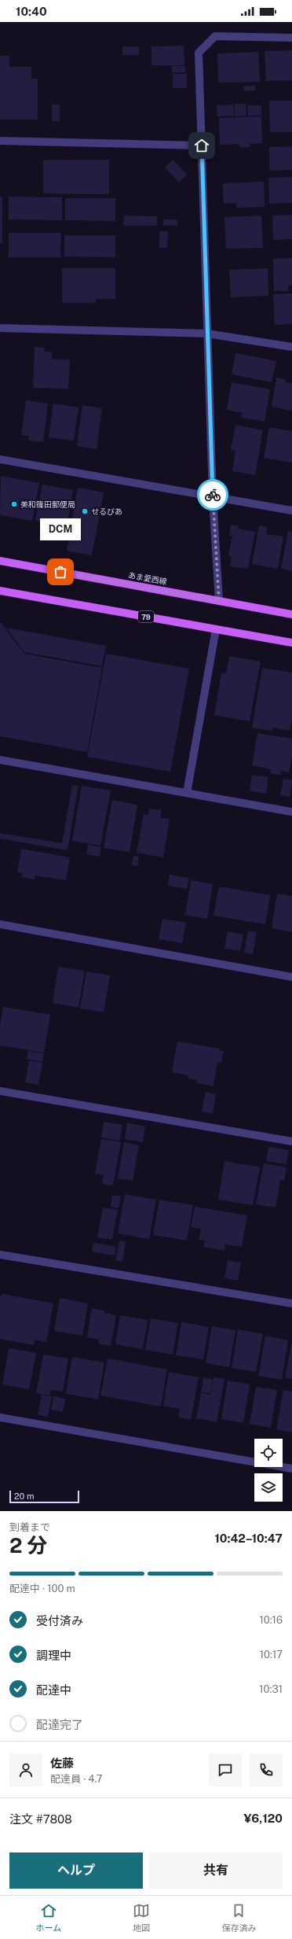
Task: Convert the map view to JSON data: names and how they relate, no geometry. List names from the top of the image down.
{
  "streets": {
    "main road": ["あま愛西線", "79"]
  },
  "places": ["美和篠田郵便局", "せるびあ", "DCM"],
  "scale_bar": "20 m",
  "page": {
    "status": "10:40",
    "bubble": "DCM",
    "scale": "20 m",
    "heading": ["2 分", "到着まで", "10:42–10:47"],
    "panel": [
      "佐藤",
      "配達員 · 4.7",
      "注文 #7808",
      "¥6,120"
    ],
    "bar": "配達中 · 100 m",
    "list": [
      ["受付済み", "10:16"],
      ["調理中", "10:17"],
      ["配達中", "10:31"],
      "配達完了"
    ],
    "buttons": ["ヘルプ", "共有"],
    "tabs": ["ホーム", "地図", "保存済み"]
  }
}
